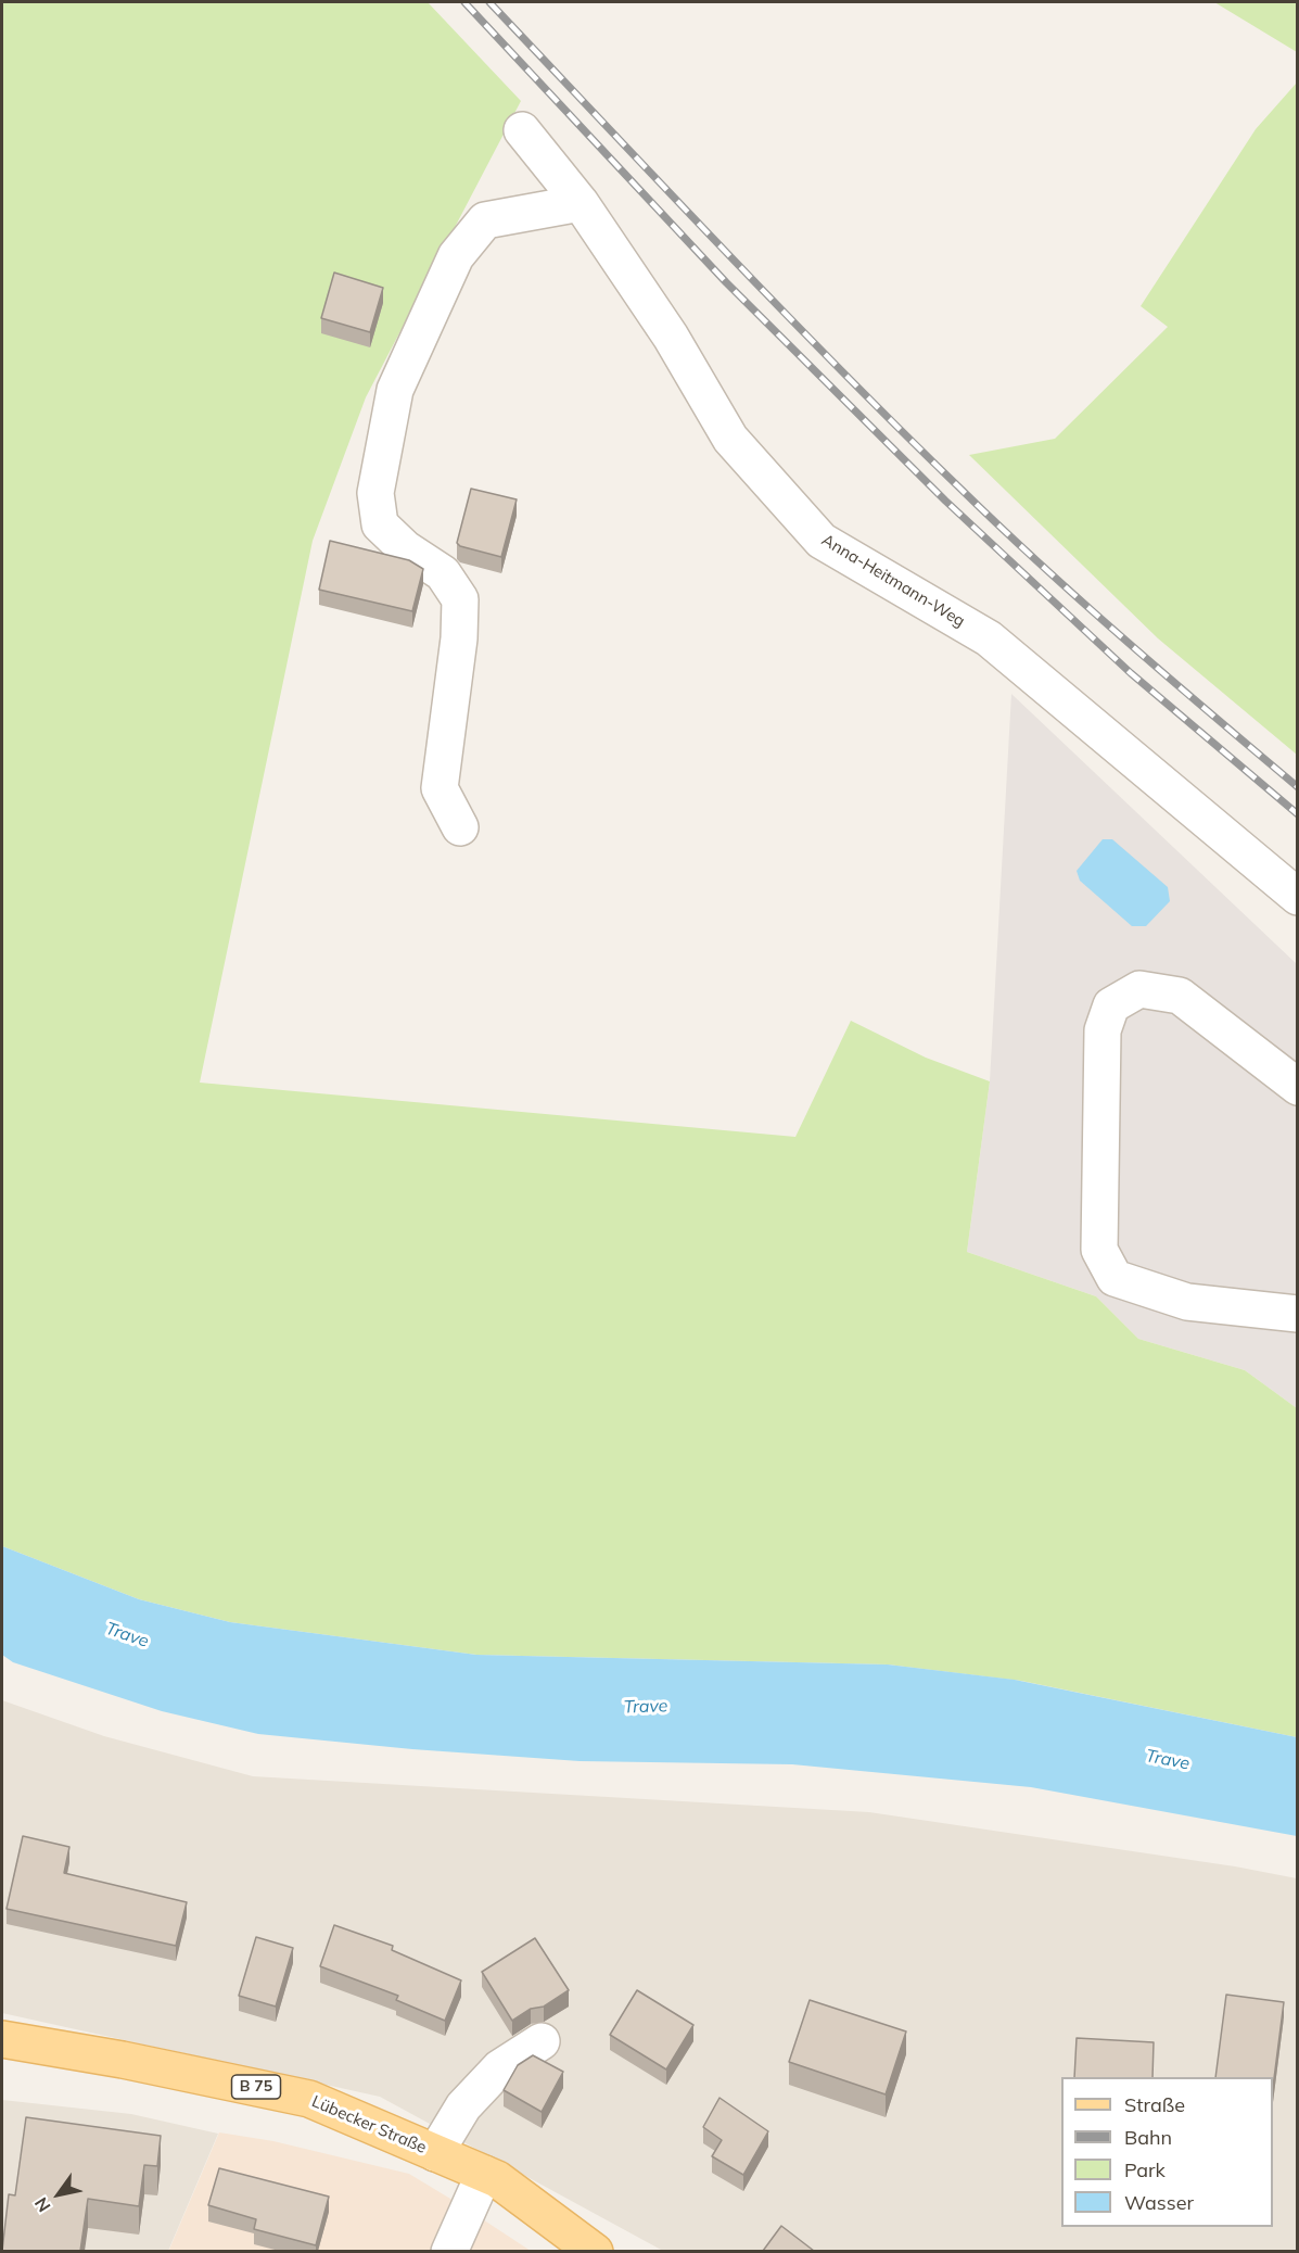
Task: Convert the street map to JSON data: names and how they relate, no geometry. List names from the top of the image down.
{
  "streets": {
    "main road": ["B 75", "Lübecker Straße"],
    "street": ["Anna-Heitmann-Weg"]
  },
  "water": ["Trave"],
  "legend": [
    "Straße",
    "Bahn",
    "Park",
    "Wasser"
  ],
  "north": "bottom left"
}
